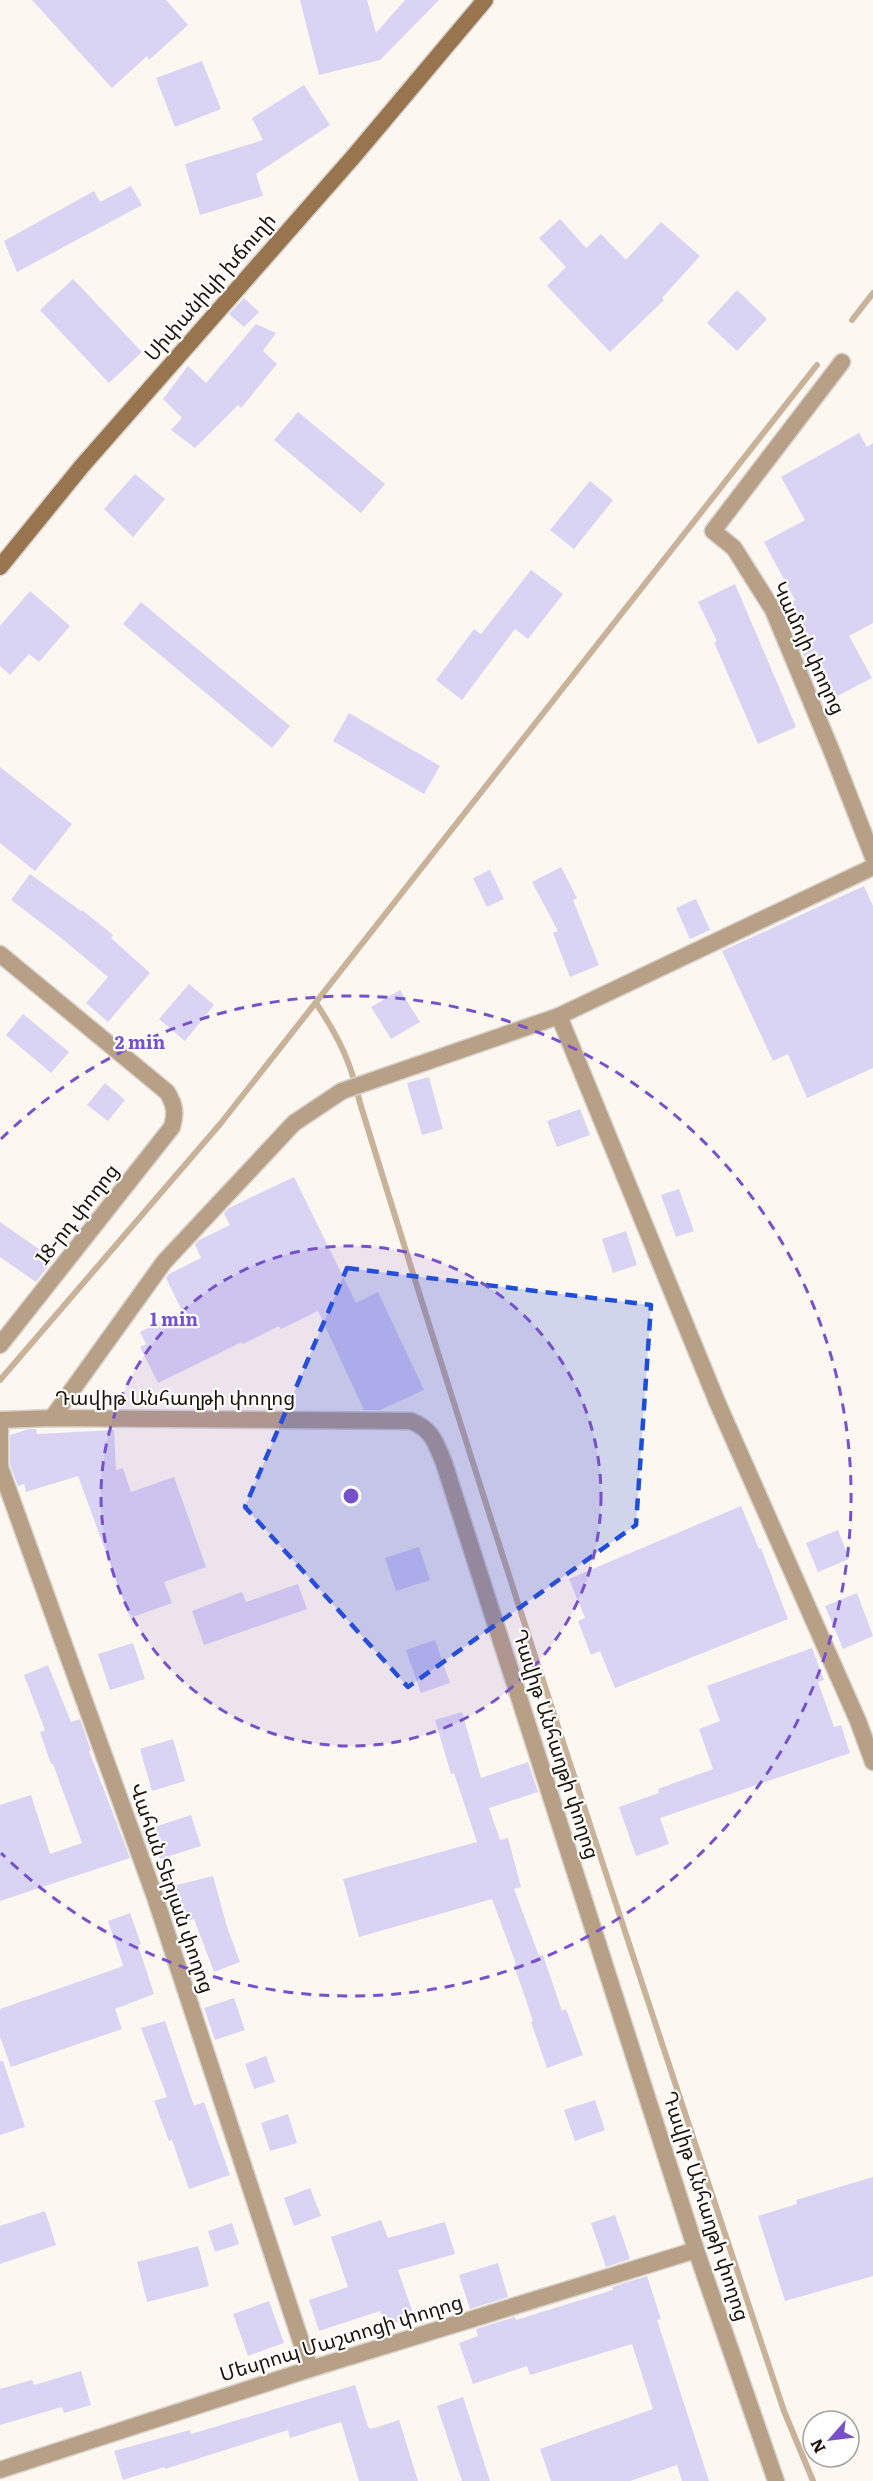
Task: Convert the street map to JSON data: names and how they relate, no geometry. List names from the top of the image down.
{
  "streets": {
    "main road": ["Սիփանիկի խճուղի"],
    "street": [
      "Կամոյի փողոց",
      "18-րդ փողոց",
      "Դավիթ Անհաղթի փողոց",
      "Վահան Տերյան փողոց",
      "Մեսրոպ Մաշտոցի փողոց"
    ]
  },
  "crossings": [
    ["Դավիթ Անհաղթի փողոց", "Վահան Տերյան փողոց"],
    ["Դավիթ Անհաղթի փողոց", "Մեսրոպ Մաշտոցի փողոց"],
    ["Վահան Տերյան փողոց", "Մեսրոպ Մաշտոցի փողոց"]
  ],
  "north": "bottom left",
  "rings": ["2 min", "1 min"]
}
